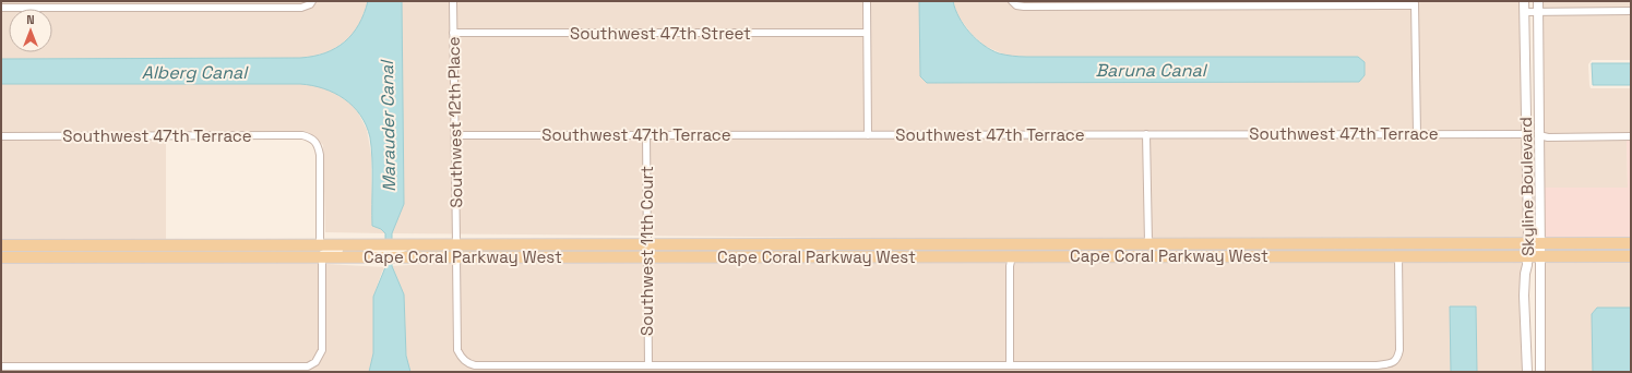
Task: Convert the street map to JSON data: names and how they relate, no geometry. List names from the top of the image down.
{
  "streets": {
    "main road": ["Cape Coral Parkway West"],
    "street": [
      "Southwest 47th Street",
      "Southwest 12th Place",
      "Southwest 47th Terrace",
      "Skyline Boulevard",
      "Southwest 11th Court"
    ]
  },
  "crossings": [
    ["Southwest 47th Street", "Southwest 12th Place"],
    ["Southwest 12th Place", "Southwest 47th Terrace"],
    ["Southwest 12th Place", "Cape Coral Parkway West"],
    ["Southwest 47th Terrace", "Skyline Boulevard"],
    ["Southwest 47th Terrace", "Southwest 11th Court"],
    ["Southwest 47th Terrace", "Cape Coral Parkway West"],
    ["Skyline Boulevard", "Cape Coral Parkway West"],
    ["Southwest 11th Court", "Cape Coral Parkway West"]
  ],
  "water": ["Baruna Canal", "Alberg Canal", "Marauder Canal"],
  "north": "top"
}
